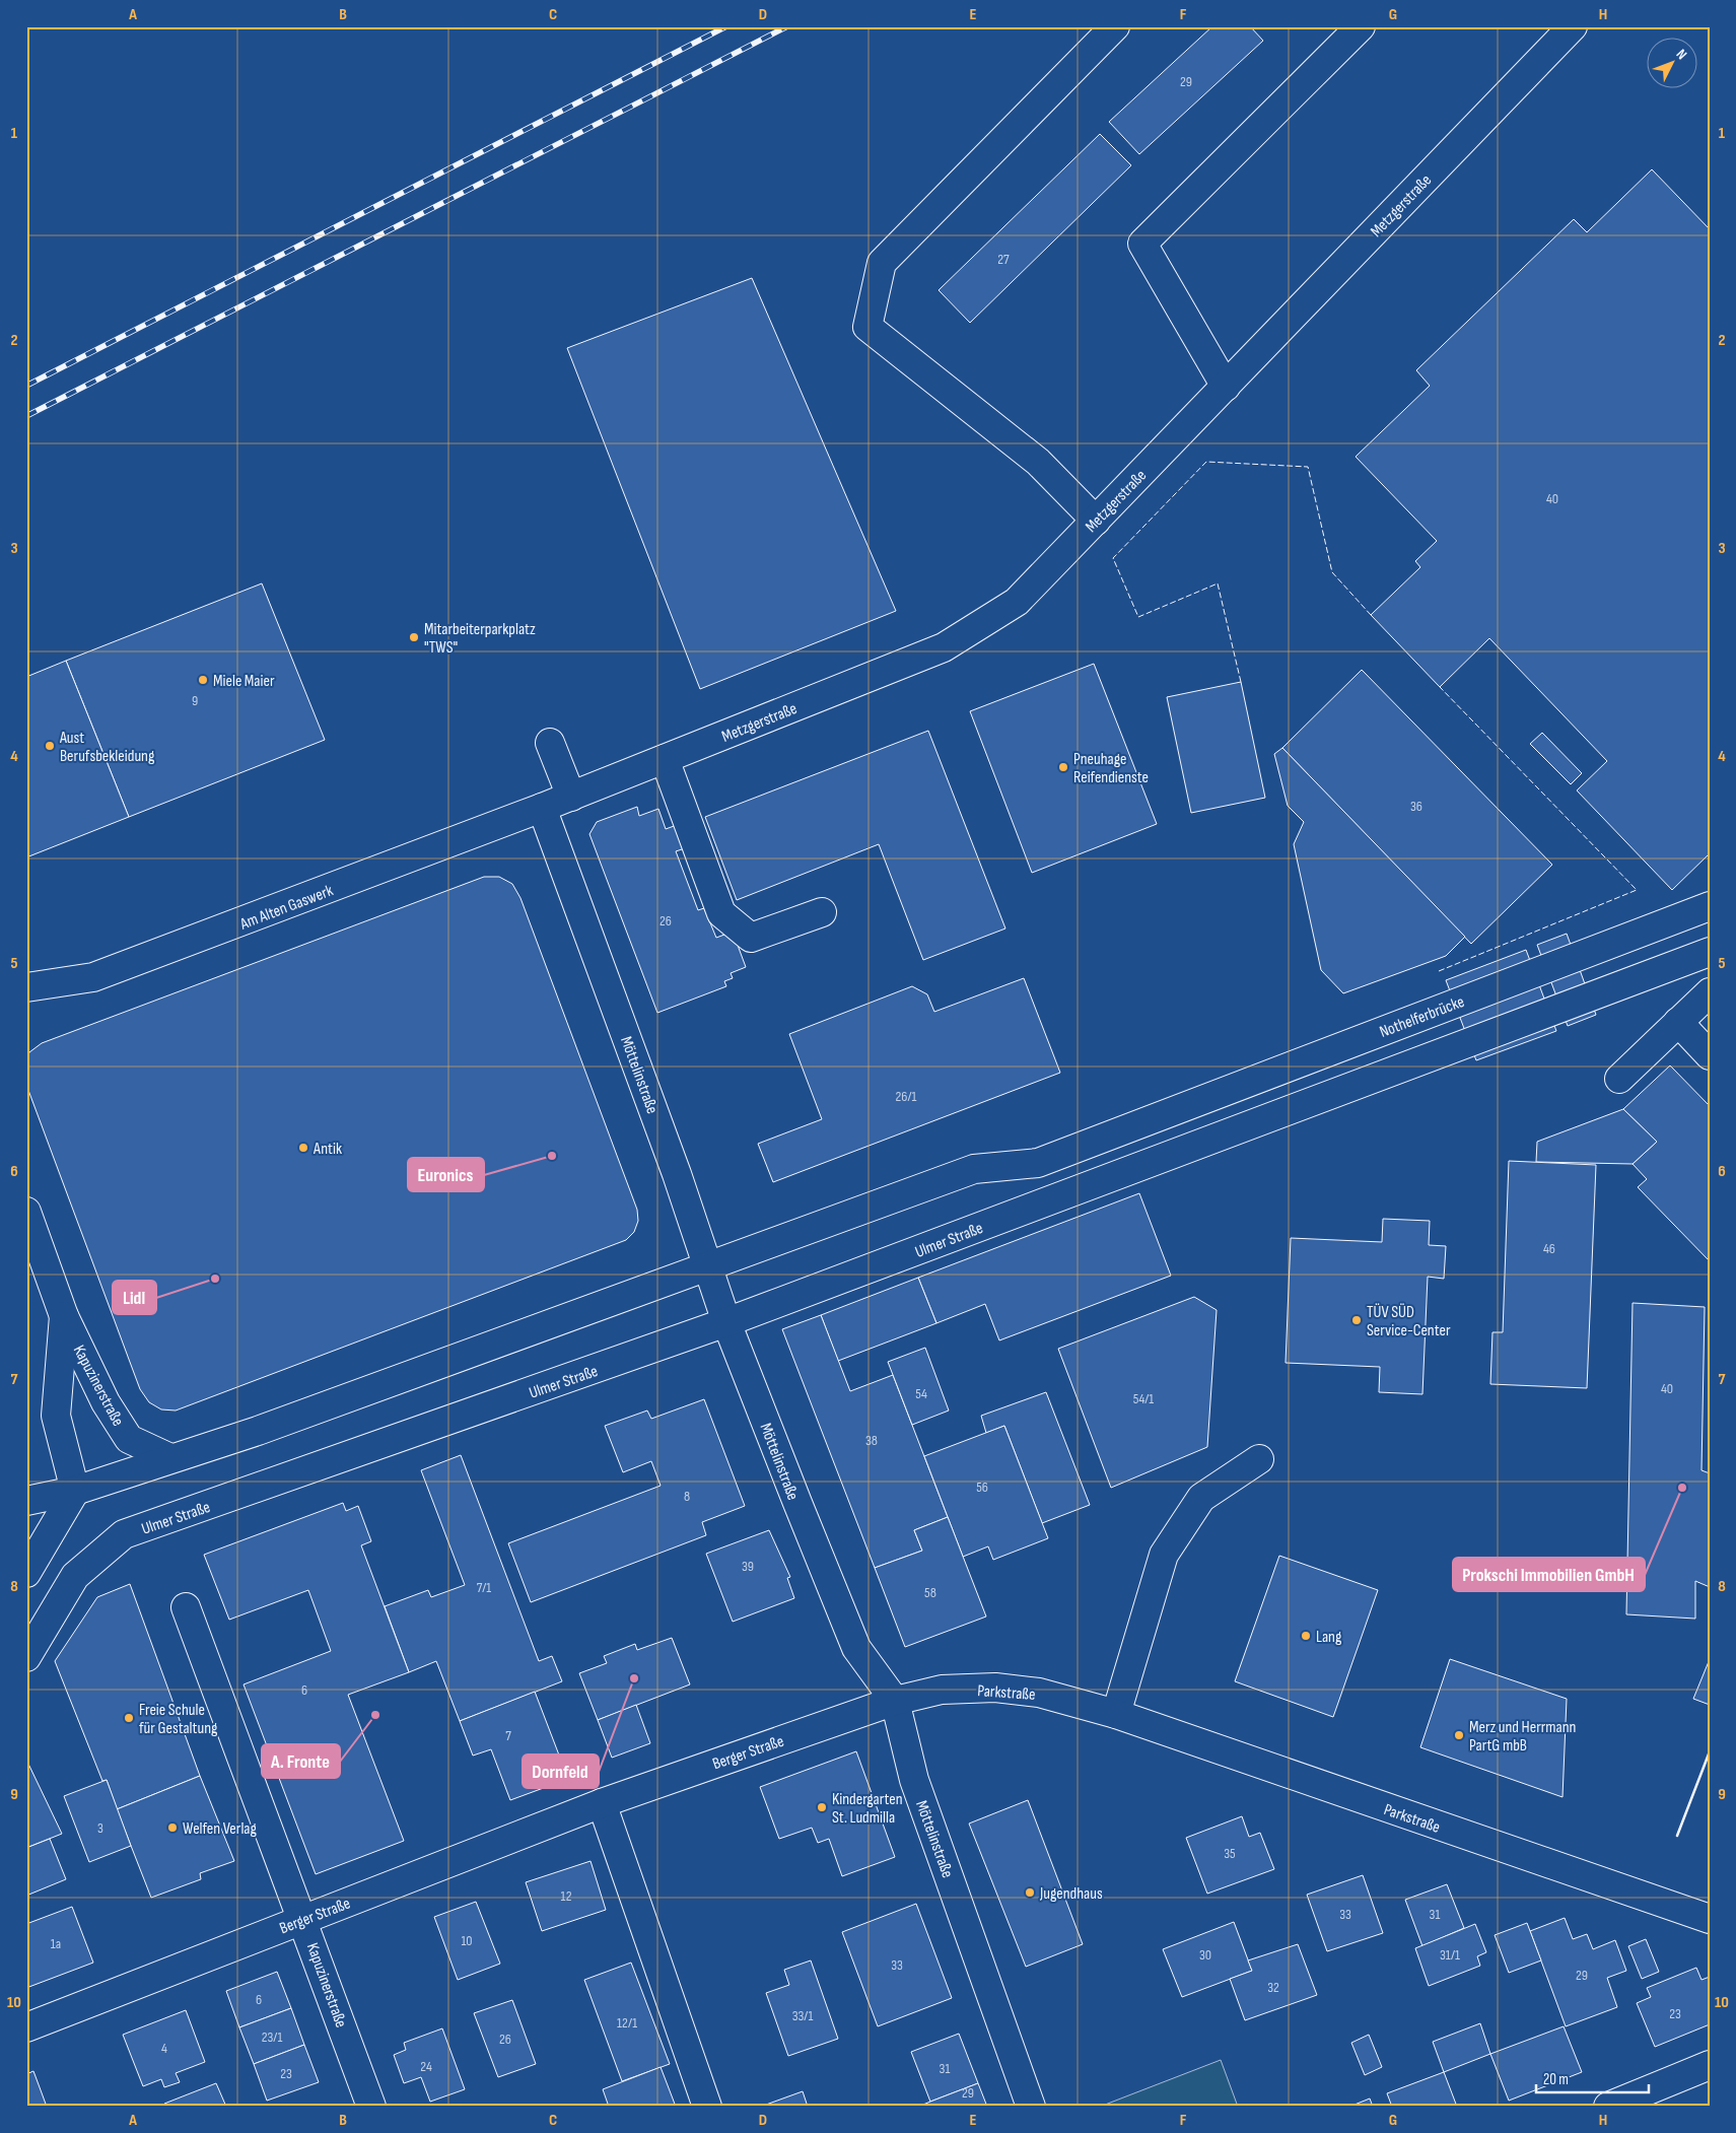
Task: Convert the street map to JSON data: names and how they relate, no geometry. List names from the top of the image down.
{
  "streets": {
    "street": [
      "Metzgerstraße",
      "Am Alten Gaswerk",
      "Nothelferbrücke",
      "Möttelinstraße",
      "Ulmer Straße",
      "Kapuzinerstraße",
      "Parkstraße",
      "Berger Straße"
    ]
  },
  "crossings": [
    ["Metzgerstraße", "Am Alten Gaswerk"],
    ["Metzgerstraße", "Möttelinstraße"],
    ["Am Alten Gaswerk", "Möttelinstraße"],
    ["Nothelferbrücke", "Möttelinstraße"],
    ["Möttelinstraße", "Ulmer Straße"],
    ["Möttelinstraße", "Parkstraße"],
    ["Möttelinstraße", "Berger Straße"],
    ["Kapuzinerstraße", "Berger Straße"],
    ["Parkstraße", "Berger Straße"]
  ],
  "places": [
    "Mitarbeiterparkplatz \"TWS\"",
    "Miele Maier",
    "Aust Berufsbekleidung",
    "Pneuhage Reifendienste",
    "Antik",
    "Euronics",
    "Lidl",
    "TÜV SÜD Service-Center",
    "Prokschi Immobilien GmbH",
    "Lang",
    "Dornfeld",
    "A. Fronte",
    "Freie Schule für Gestaltung",
    "Merz und Herrmann PartG mbB",
    "Kindergarten St. Ludmilla",
    "Welfen Verlag",
    "Jugendhaus"
  ],
  "house_numbers": [
    "29",
    "27",
    "40",
    "9",
    "36",
    "26",
    "26/1",
    "46",
    "40",
    "54",
    "54/1",
    "38",
    "56",
    "8",
    "39",
    "7/1",
    "58",
    "6",
    "7",
    "3",
    "35",
    "12",
    "33",
    "31",
    "10",
    "1a",
    "30",
    "31/1",
    "33",
    "29",
    "32",
    "6",
    "23",
    "33/1",
    "12/1",
    "23/1",
    "26",
    "4",
    "24",
    "31",
    "23",
    "29"
  ],
  "scale_bar": "20 m",
  "north": "top right",
  "grid": {
    "columns": [
      "A",
      "B",
      "C",
      "D",
      "E",
      "F",
      "G",
      "H"
    ],
    "rows": [
      "1",
      "2",
      "3",
      "4",
      "5",
      "6",
      "7",
      "8",
      "9",
      "10"
    ]
  }
}
